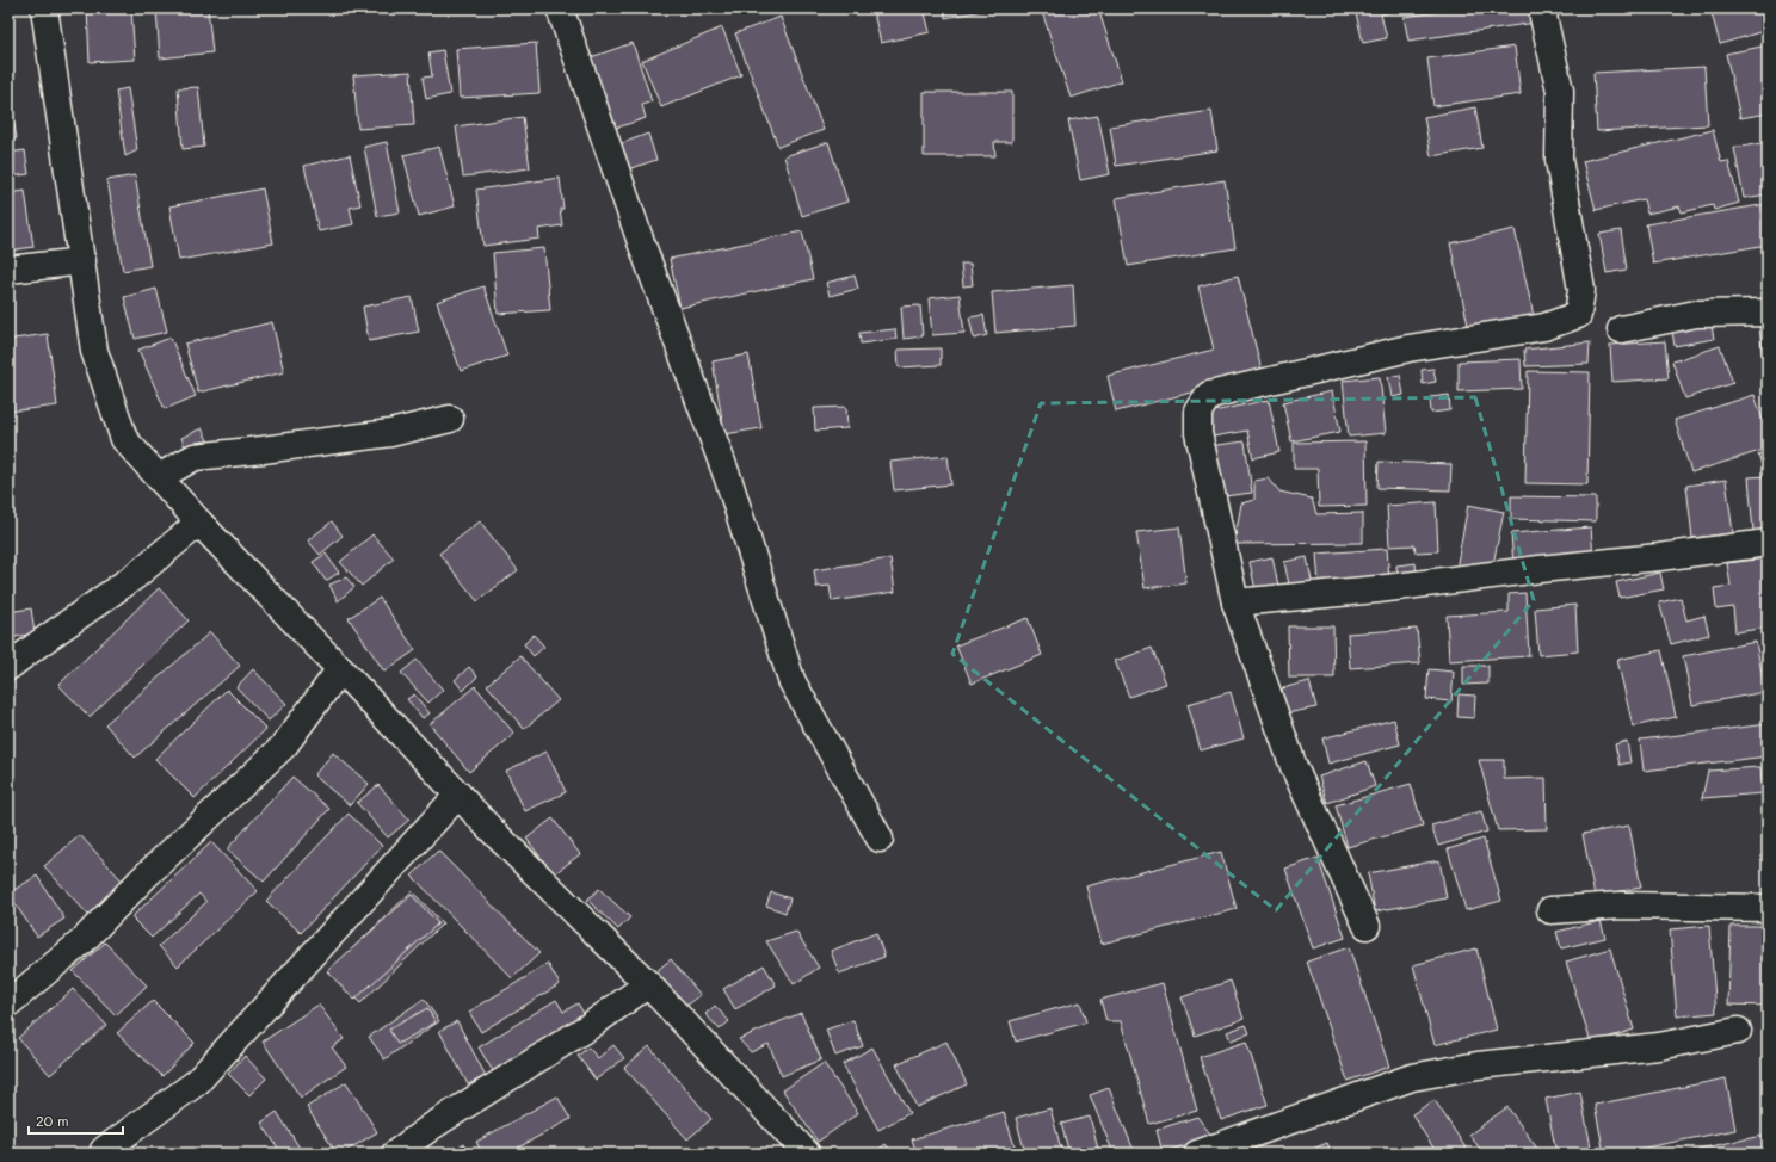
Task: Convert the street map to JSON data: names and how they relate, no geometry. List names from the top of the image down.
{
  "scale_bar": "20 m"
}
